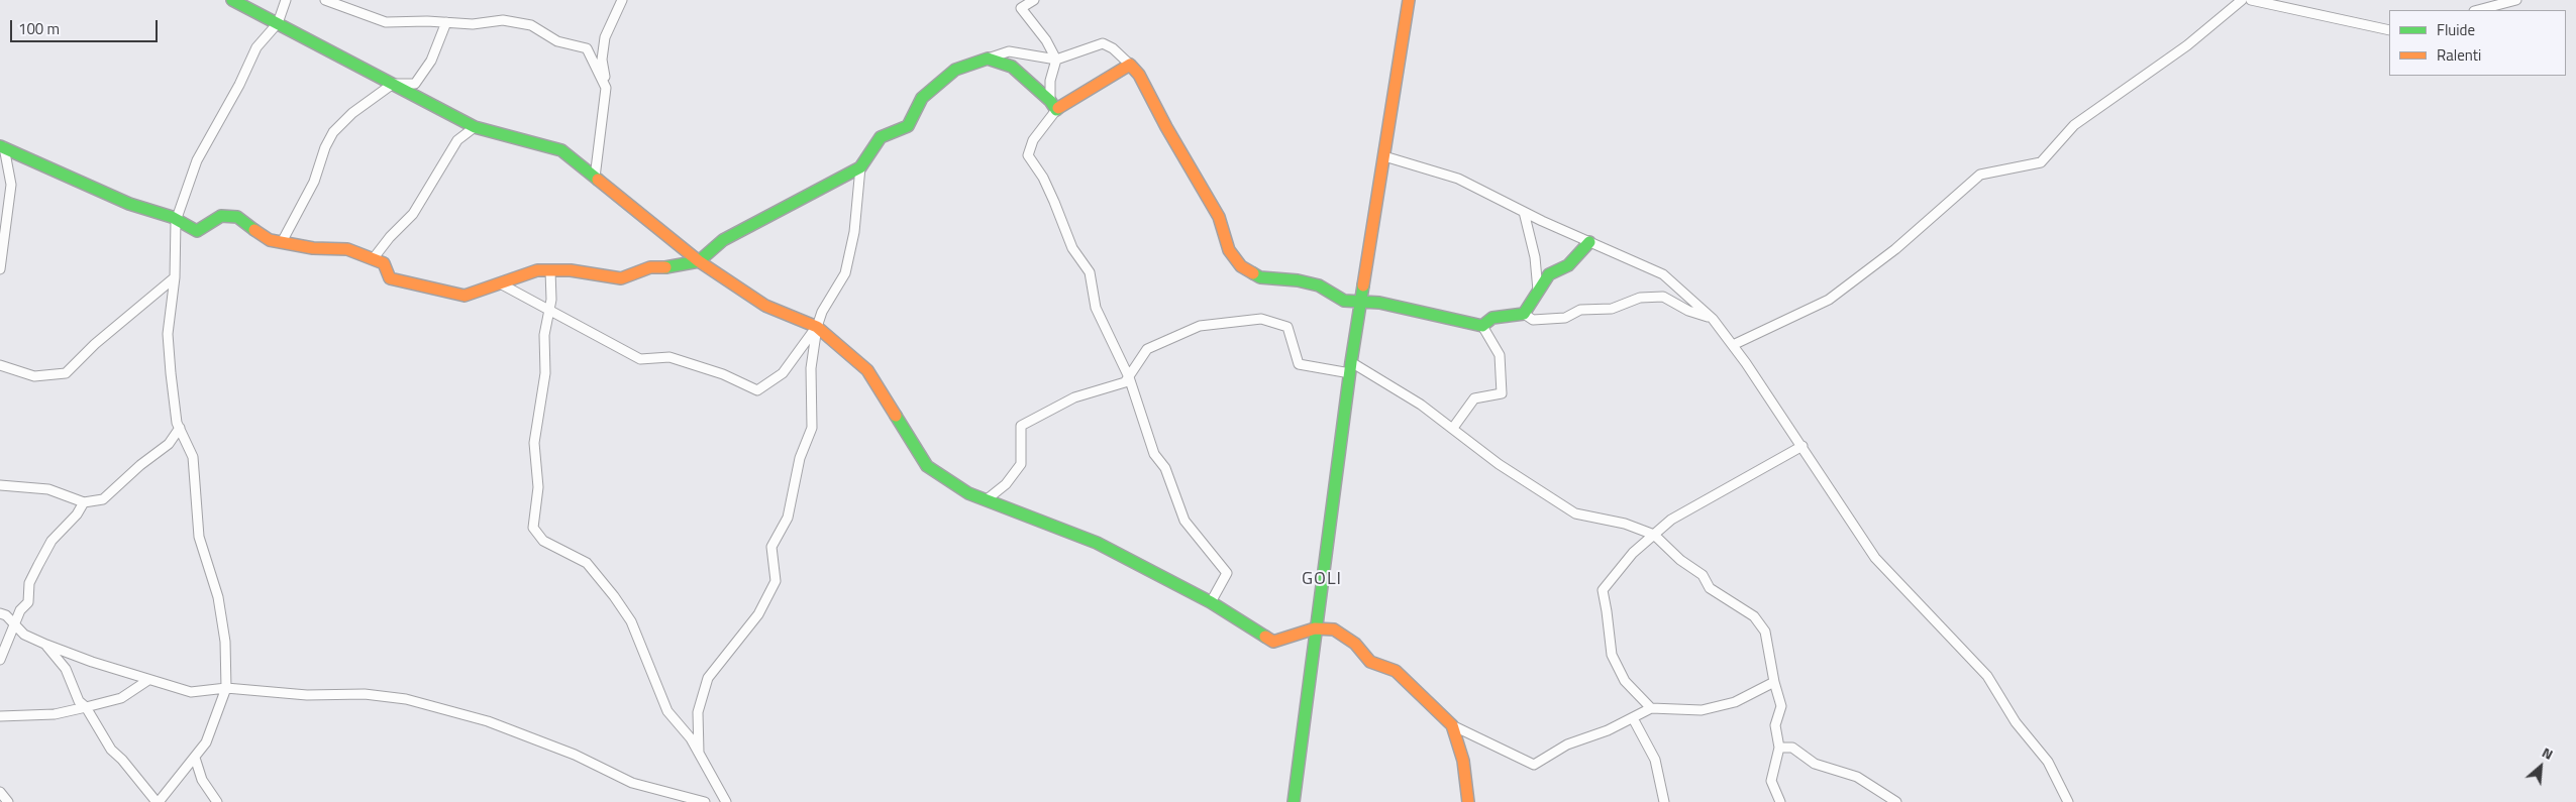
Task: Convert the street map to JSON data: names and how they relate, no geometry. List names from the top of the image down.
{
  "districts": ["GOLI"],
  "legend": ["Fluide", "Ralenti"],
  "scale_bar": "100 m",
  "north": "top right"
}
